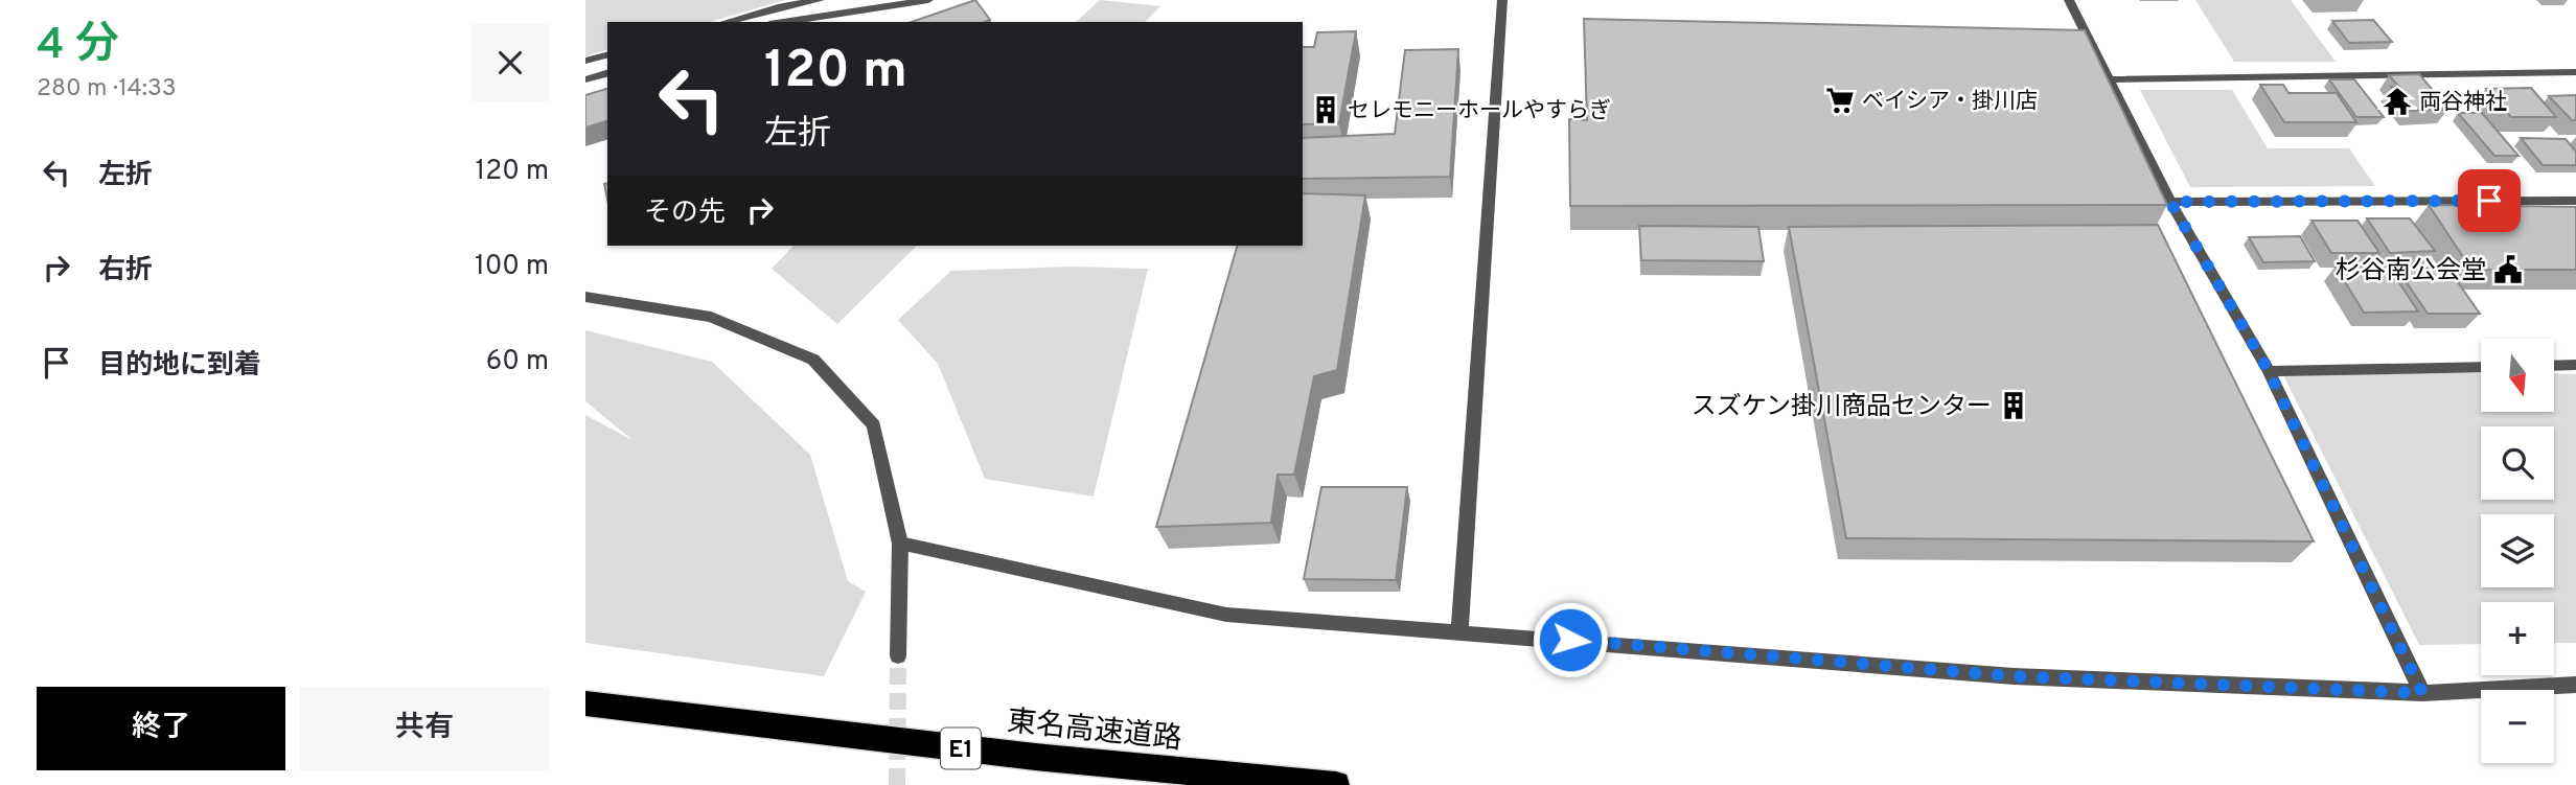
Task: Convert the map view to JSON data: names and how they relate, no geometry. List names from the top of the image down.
{
  "streets": {
    "highway": ["東名高速道路", "E1"]
  },
  "places": {
    "supermarket": ["ベイシア・掛川店"],
    "temple": ["両谷神社"],
    "building": ["セレモニーホールやすらぎ", "スズケン掛川商品センター"],
    "public building": ["杉谷南公会堂"]
  },
  "north": "bottom",
  "page": {
    "heading": ["4 分", "280 m · 14:33"],
    "turn": ["120 m", "左折"],
    "list": [
      {
        "name": "左折",
        "value": "120 m"
      },
      {
        "name": "右折",
        "value": "100 m"
      },
      {
        "name": "目的地に到着",
        "value": "60 m"
      }
    ],
    "then": "その先",
    "map_buttons": ["+", "−"],
    "buttons": ["終了", "共有"]
  }
}
